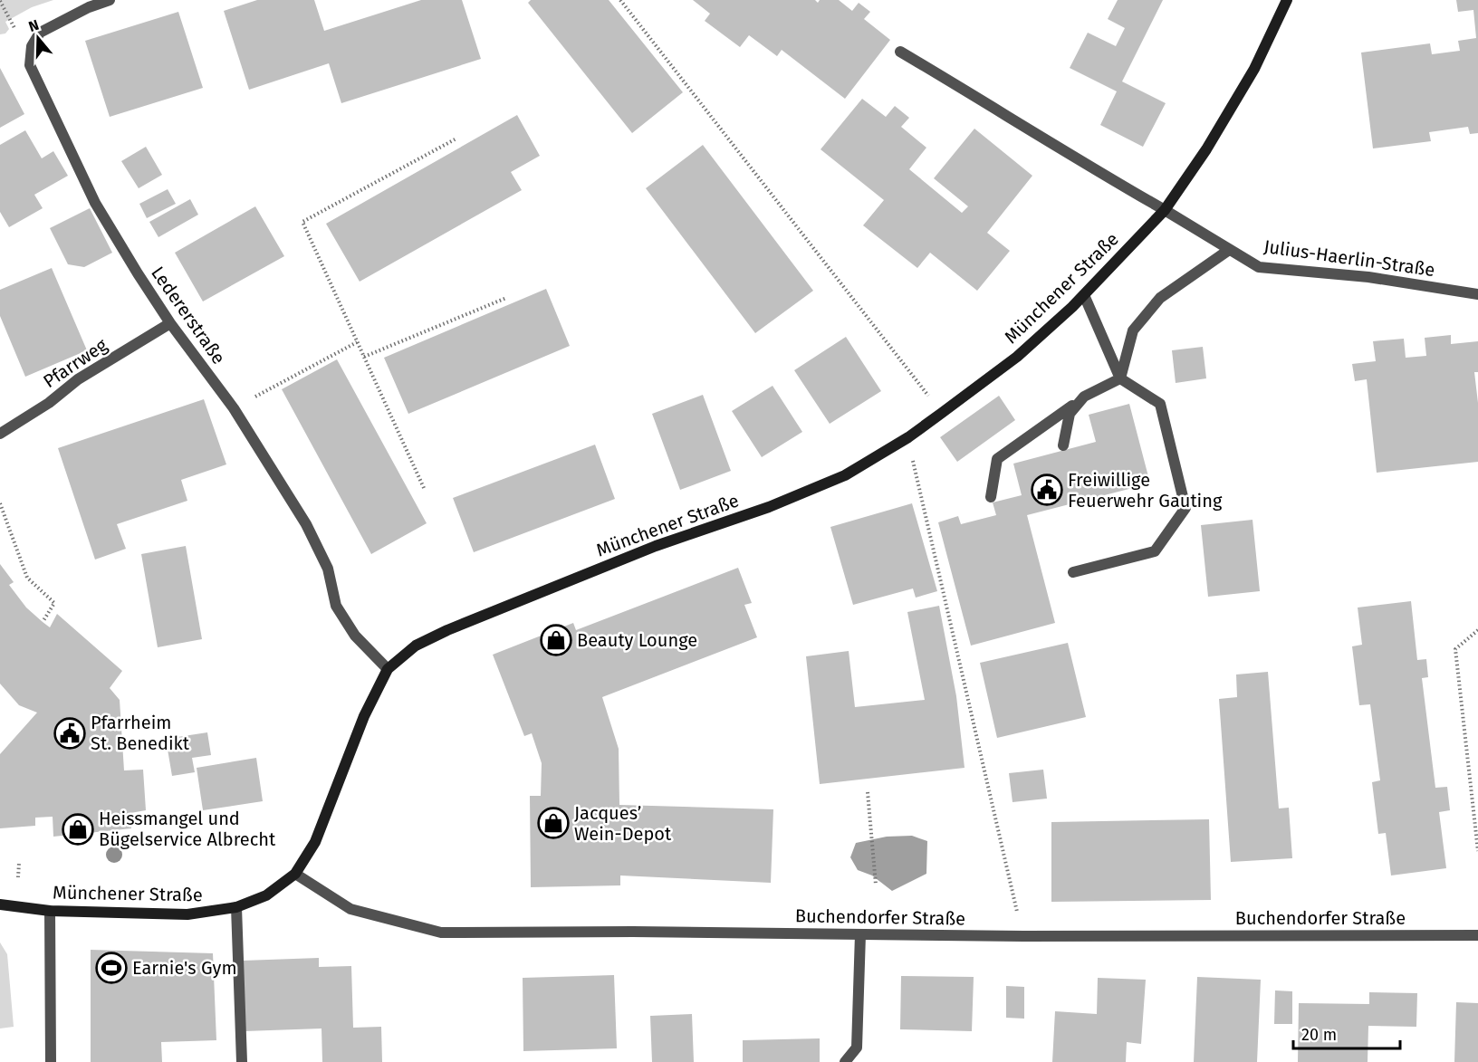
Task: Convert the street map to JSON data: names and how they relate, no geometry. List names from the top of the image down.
{
  "streets": {
    "main road": ["Münchener Straße"],
    "street": [
      "Julius-Haerlin-Straße",
      "Ledererstraße",
      "Pfarrweg",
      "Buchendorfer Straße"
    ]
  },
  "crossings": [
    ["Julius-Haerlin-Straße", "Münchener Straße"],
    ["Münchener Straße", "Ledererstraße"],
    ["Münchener Straße", "Buchendorfer Straße"],
    ["Ledererstraße", "Pfarrweg"]
  ],
  "places": {
    "public building": ["Freiwillige Feuerwehr Gauting", "Pfarrheim St. Benedikt"],
    "shop": ["Beauty Lounge", "Jacques’ Wein-Depot", "Heissmangel und Bügelservice Albrecht"],
    "sports": ["Earnie's Gym"]
  },
  "scale_bar": "20 m",
  "north": "top"
}
